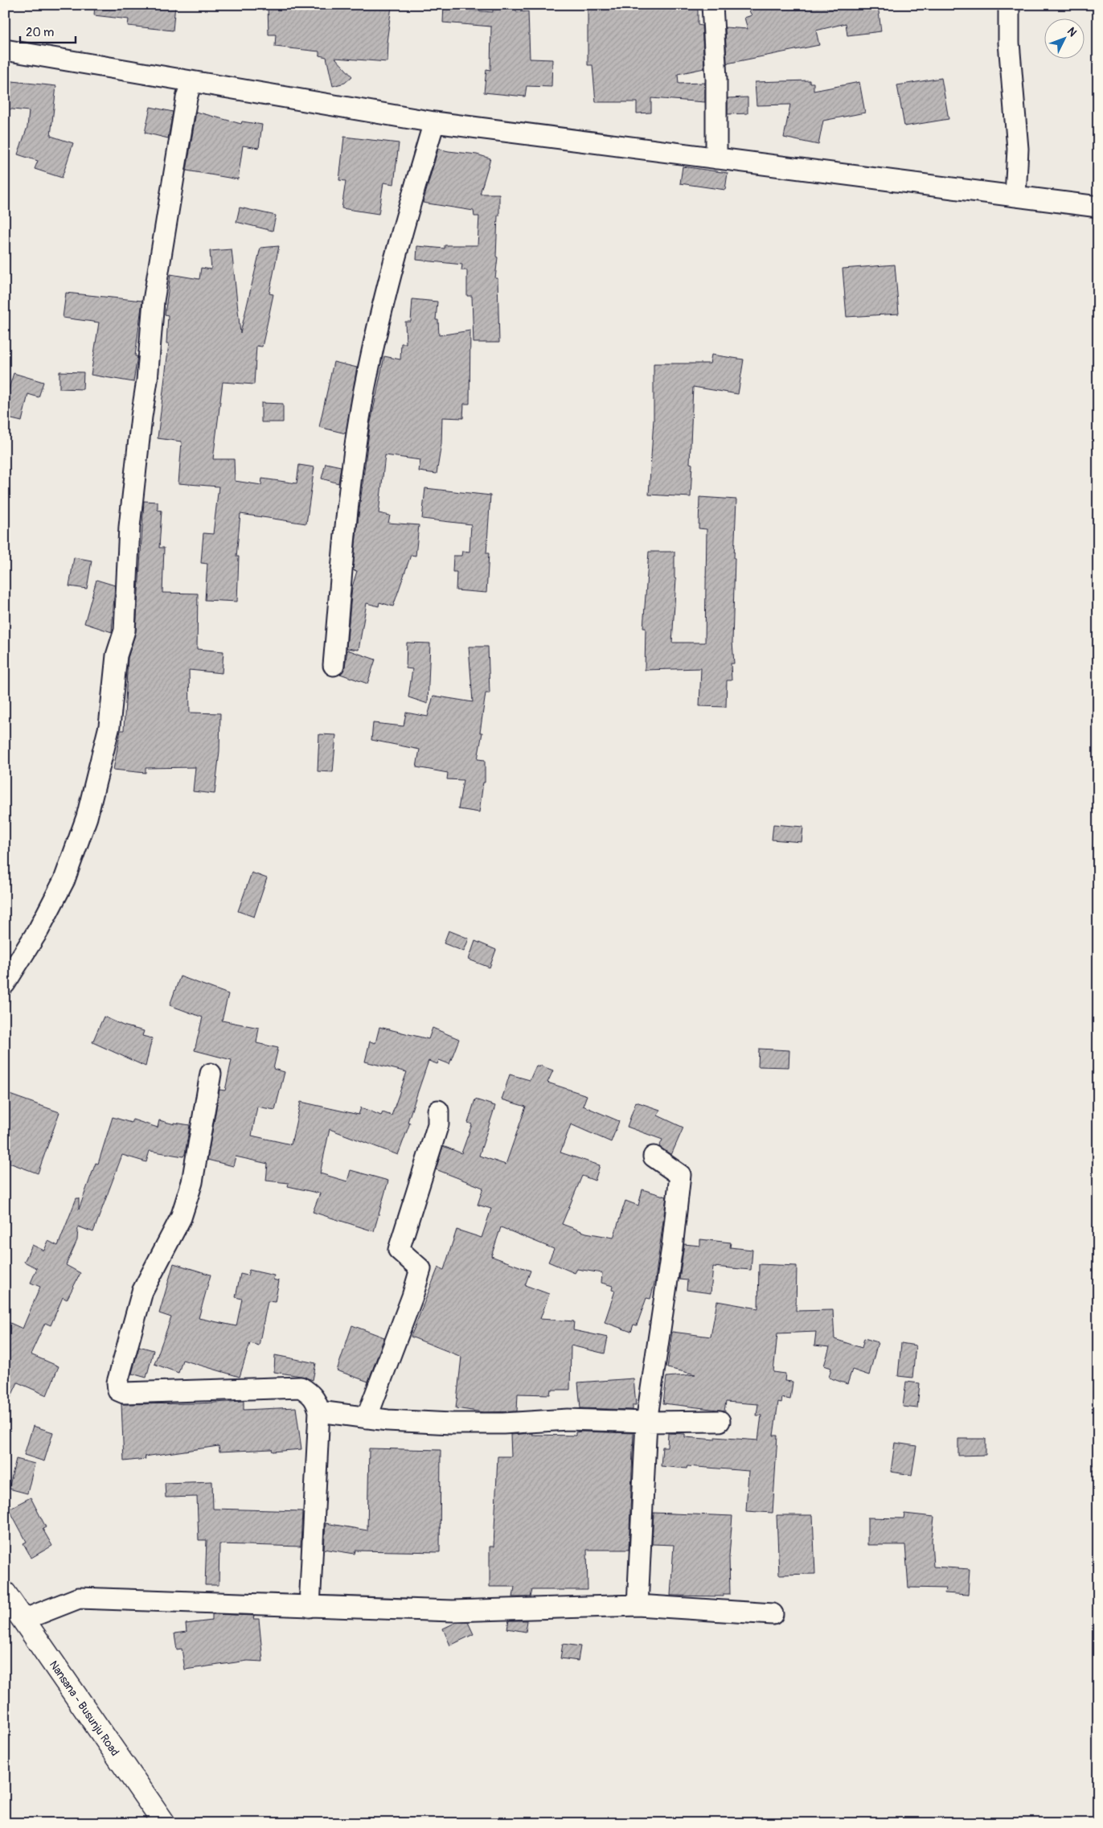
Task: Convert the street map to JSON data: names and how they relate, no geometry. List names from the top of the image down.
{
  "streets": {
    "main road": ["Nansana - Busunju Road"]
  },
  "scale_bar": "20 m",
  "north": "top right"
}
